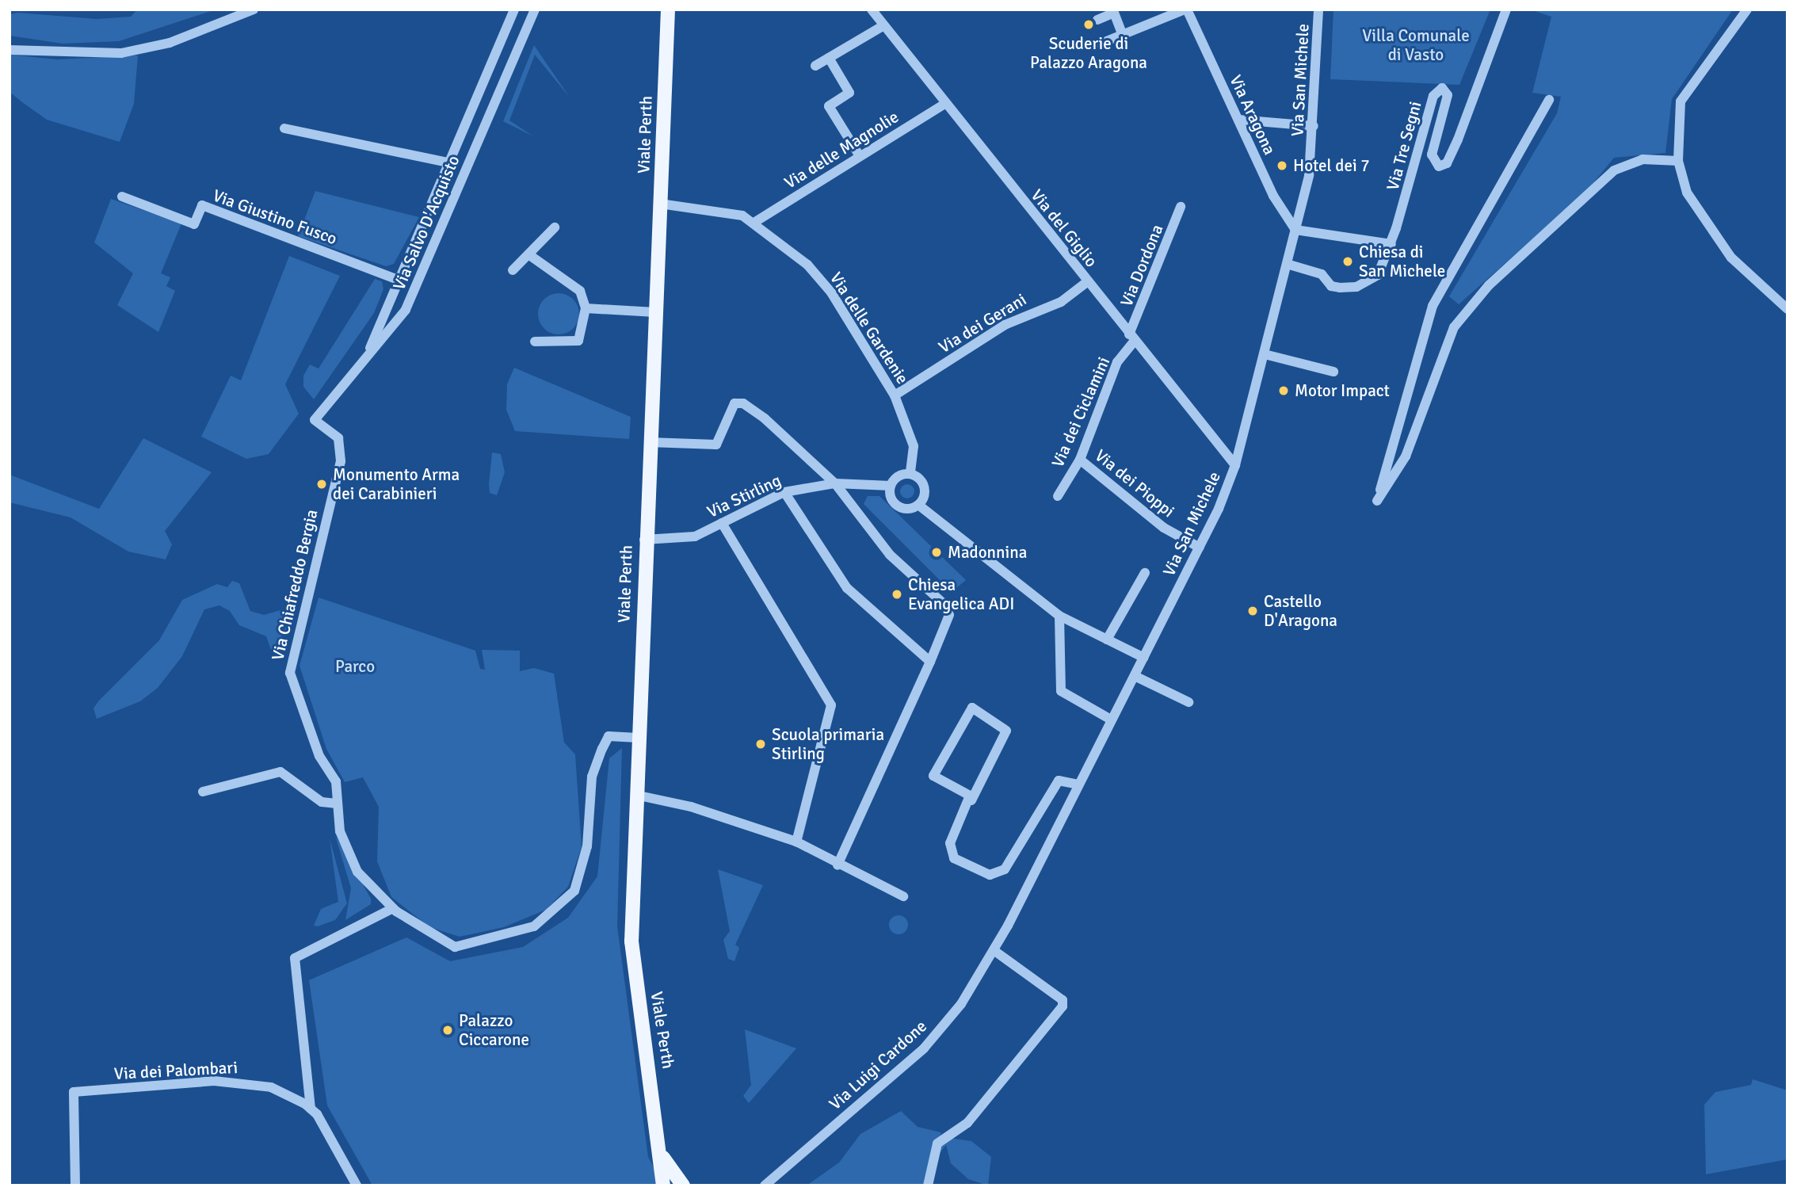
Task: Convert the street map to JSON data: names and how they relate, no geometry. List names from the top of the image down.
{
  "streets": {
    "main road": ["Viale Perth"],
    "street": [
      "Via San Michele",
      "Via Aragona",
      "Via Tre Segni",
      "Via delle Magnolie",
      "Via Giustino Fusco",
      "Via Salvo D'Acquisto",
      "Via del Giglio",
      "Via Dordona",
      "Via dei Gerani",
      "Via delle Gardenie",
      "Via dei Ciclamini",
      "Via dei Pioppi",
      "Via Stirling",
      "Via Chiafreddo Bergia",
      "Via Luigi Cardone",
      "Via dei Palombari"
    ]
  },
  "crossings": [
    ["Via San Michele", "Via Aragona"],
    ["Via San Michele", "Via del Giglio"],
    ["Via San Michele", "Via dei Pioppi"],
    ["Via San Michele", "Via Luigi Cardone"],
    ["Viale Perth", "Via delle Gardenie"],
    ["Viale Perth", "Via Stirling"],
    ["Viale Perth", "Via Chiafreddo Bergia"],
    ["Via delle Magnolie", "Via del Giglio"],
    ["Via delle Magnolie", "Via delle Gardenie"],
    ["Via Giustino Fusco", "Via Salvo D'Acquisto"],
    ["Via del Giglio", "Via Dordona"],
    ["Via del Giglio", "Via dei Gerani"],
    ["Via del Giglio", "Via dei Ciclamini"],
    ["Via Dordona", "Via dei Ciclamini"],
    ["Via dei Gerani", "Via delle Gardenie"],
    ["Via delle Gardenie", "Via Stirling"],
    ["Via dei Ciclamini", "Via dei Pioppi"]
  ],
  "parks": ["Villa Comunale di Vasto", "Parco"],
  "places": [
    "Scuderie di Palazzo Aragona",
    "Hotel dei 7",
    "Chiesa di San Michele",
    "Motor Impact",
    "Monumento Arma dei Carabinieri",
    "Madonnina",
    "Chiesa Evangelica ADI",
    "Castello D'Aragona",
    "Scuola primaria Stirling",
    "Palazzo Ciccarone"
  ]
}
